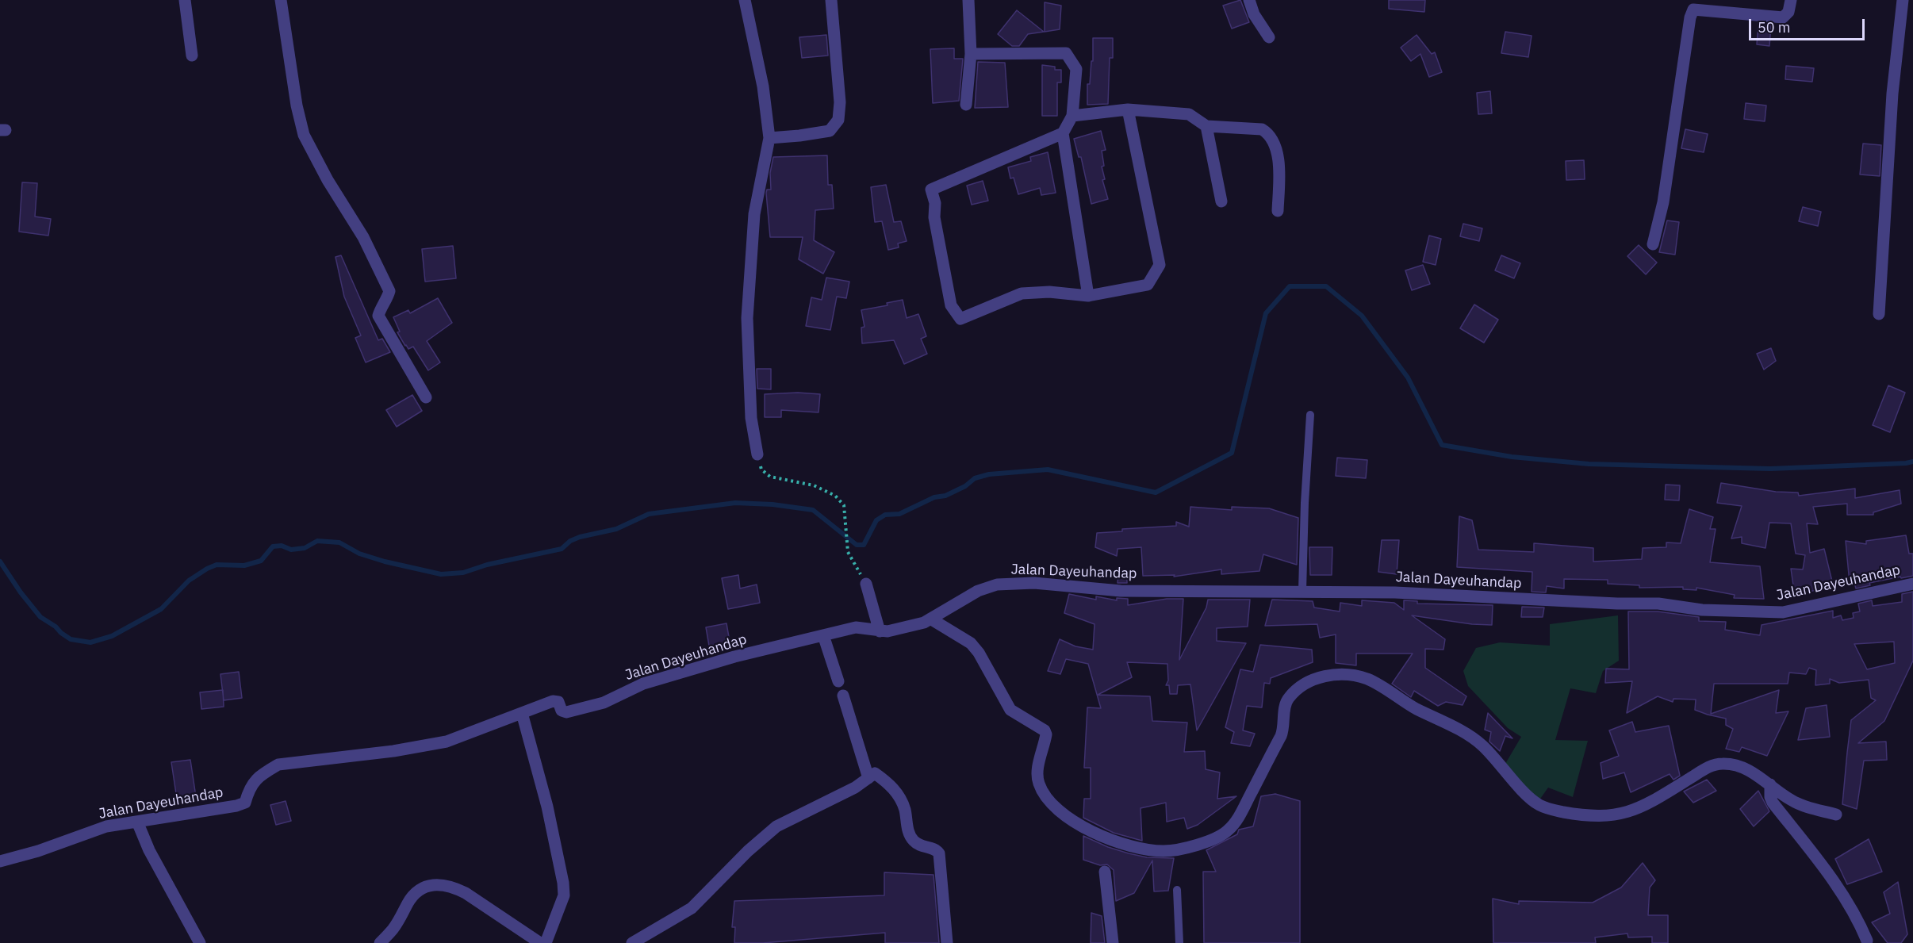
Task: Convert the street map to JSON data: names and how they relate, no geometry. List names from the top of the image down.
{
  "streets": {
    "street": ["Jalan Dayeuhandap"]
  },
  "scale_bar": "50 m"
}
